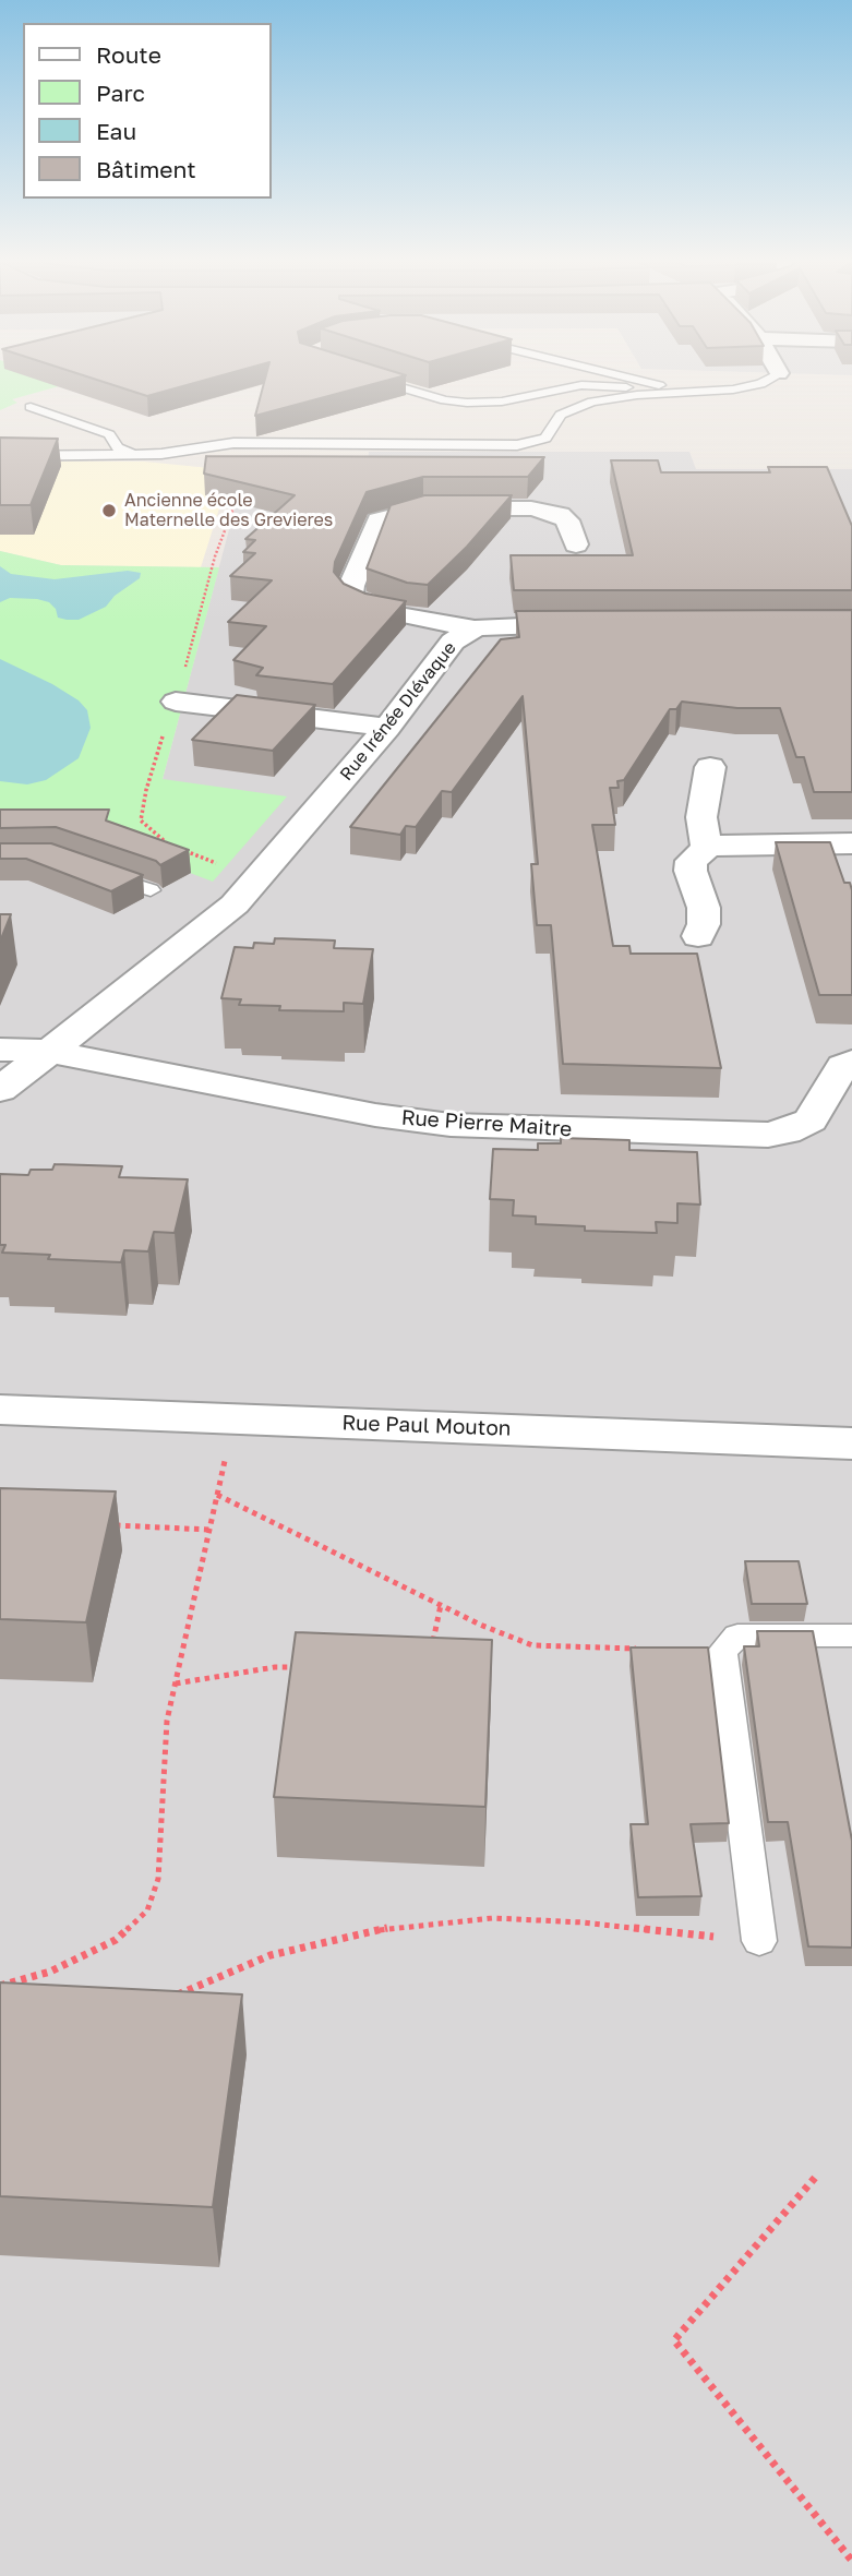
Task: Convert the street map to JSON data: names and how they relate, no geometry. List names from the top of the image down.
{
  "streets": {
    "street": ["Rue Irénée Dlévaque", "Rue Pierre Maitre", "Rue Paul Mouton"]
  },
  "crossings": [
    ["Rue Irénée Dlévaque", "Rue Pierre Maitre"]
  ],
  "places": ["Ancienne école Maternelle des Grevieres"],
  "legend": [
    "Route",
    "Parc",
    "Eau",
    "Bâtiment"
  ]
}
